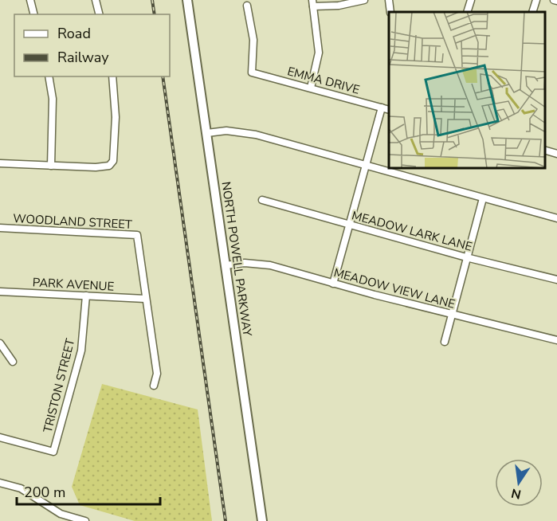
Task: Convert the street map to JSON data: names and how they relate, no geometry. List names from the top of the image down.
{
  "streets": {
    "main road": ["NORTH POWELL PARKWAY"],
    "street": [
      "EMMA DRIVE",
      "WOODLAND STREET",
      "MEADOW LARK LANE",
      "PARK AVENUE",
      "MEADOW VIEW LANE",
      "TRISTON STREET"
    ]
  },
  "crossings": [
    ["WOODLAND STREET", "PARK AVENUE"],
    ["NORTH POWELL PARKWAY", "MEADOW VIEW LANE"],
    ["PARK AVENUE", "TRISTON STREET"]
  ],
  "legend": ["Road", "Railway"],
  "scale_bar": "200 m",
  "north": "bottom"
}
